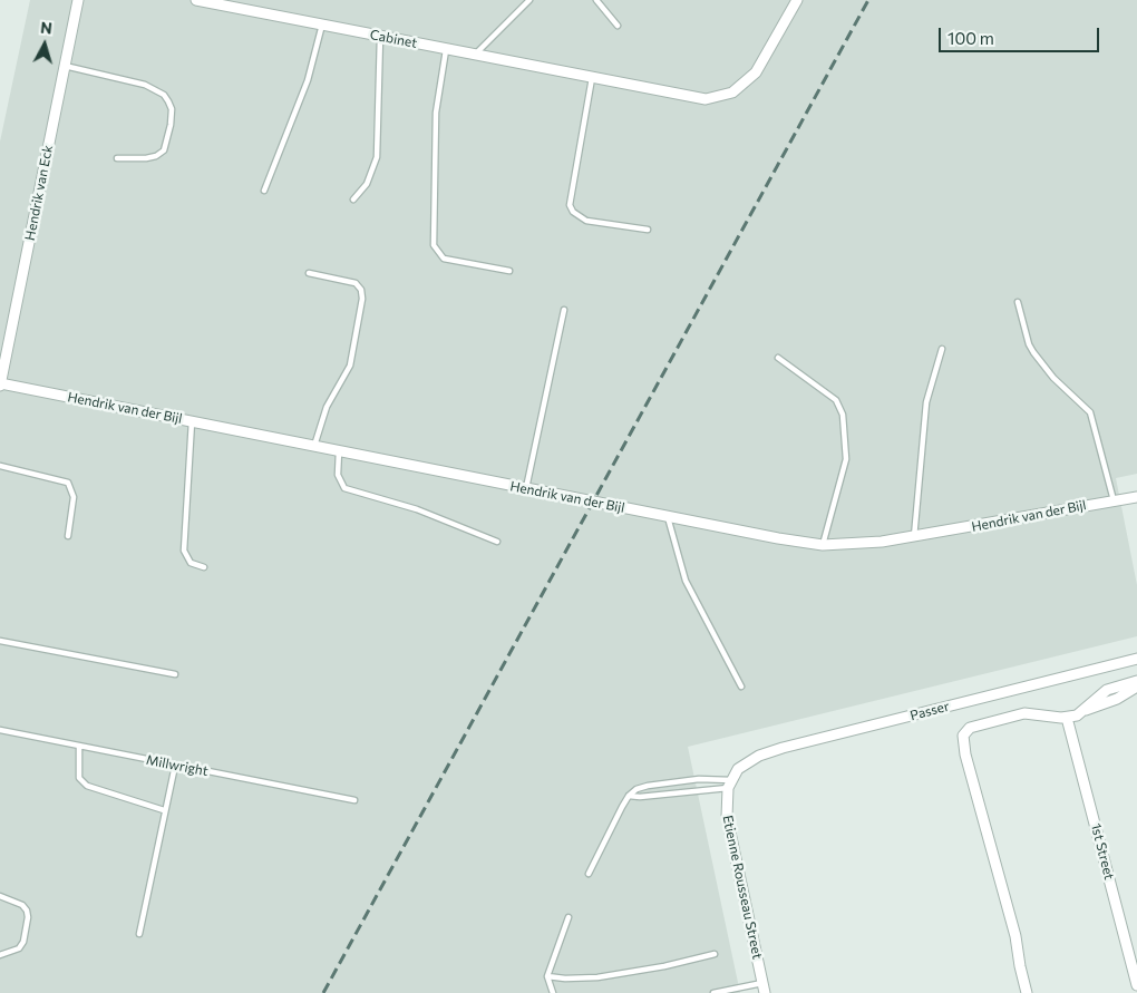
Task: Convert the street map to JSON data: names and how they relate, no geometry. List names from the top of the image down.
{
  "streets": {
    "street": [
      "Cabinet",
      "Hendrik van Eck",
      "Hendrik van der Bijl",
      "Passer",
      "1st Street",
      "Etienne Rousseau Street"
    ],
    "lane": ["Millwright"]
  },
  "crossings": [
    ["Hendrik van Eck", "Hendrik van der Bijl"],
    ["Passer", "Etienne Rousseau Street"]
  ],
  "scale_bar": "100 m",
  "north": "top"
}
